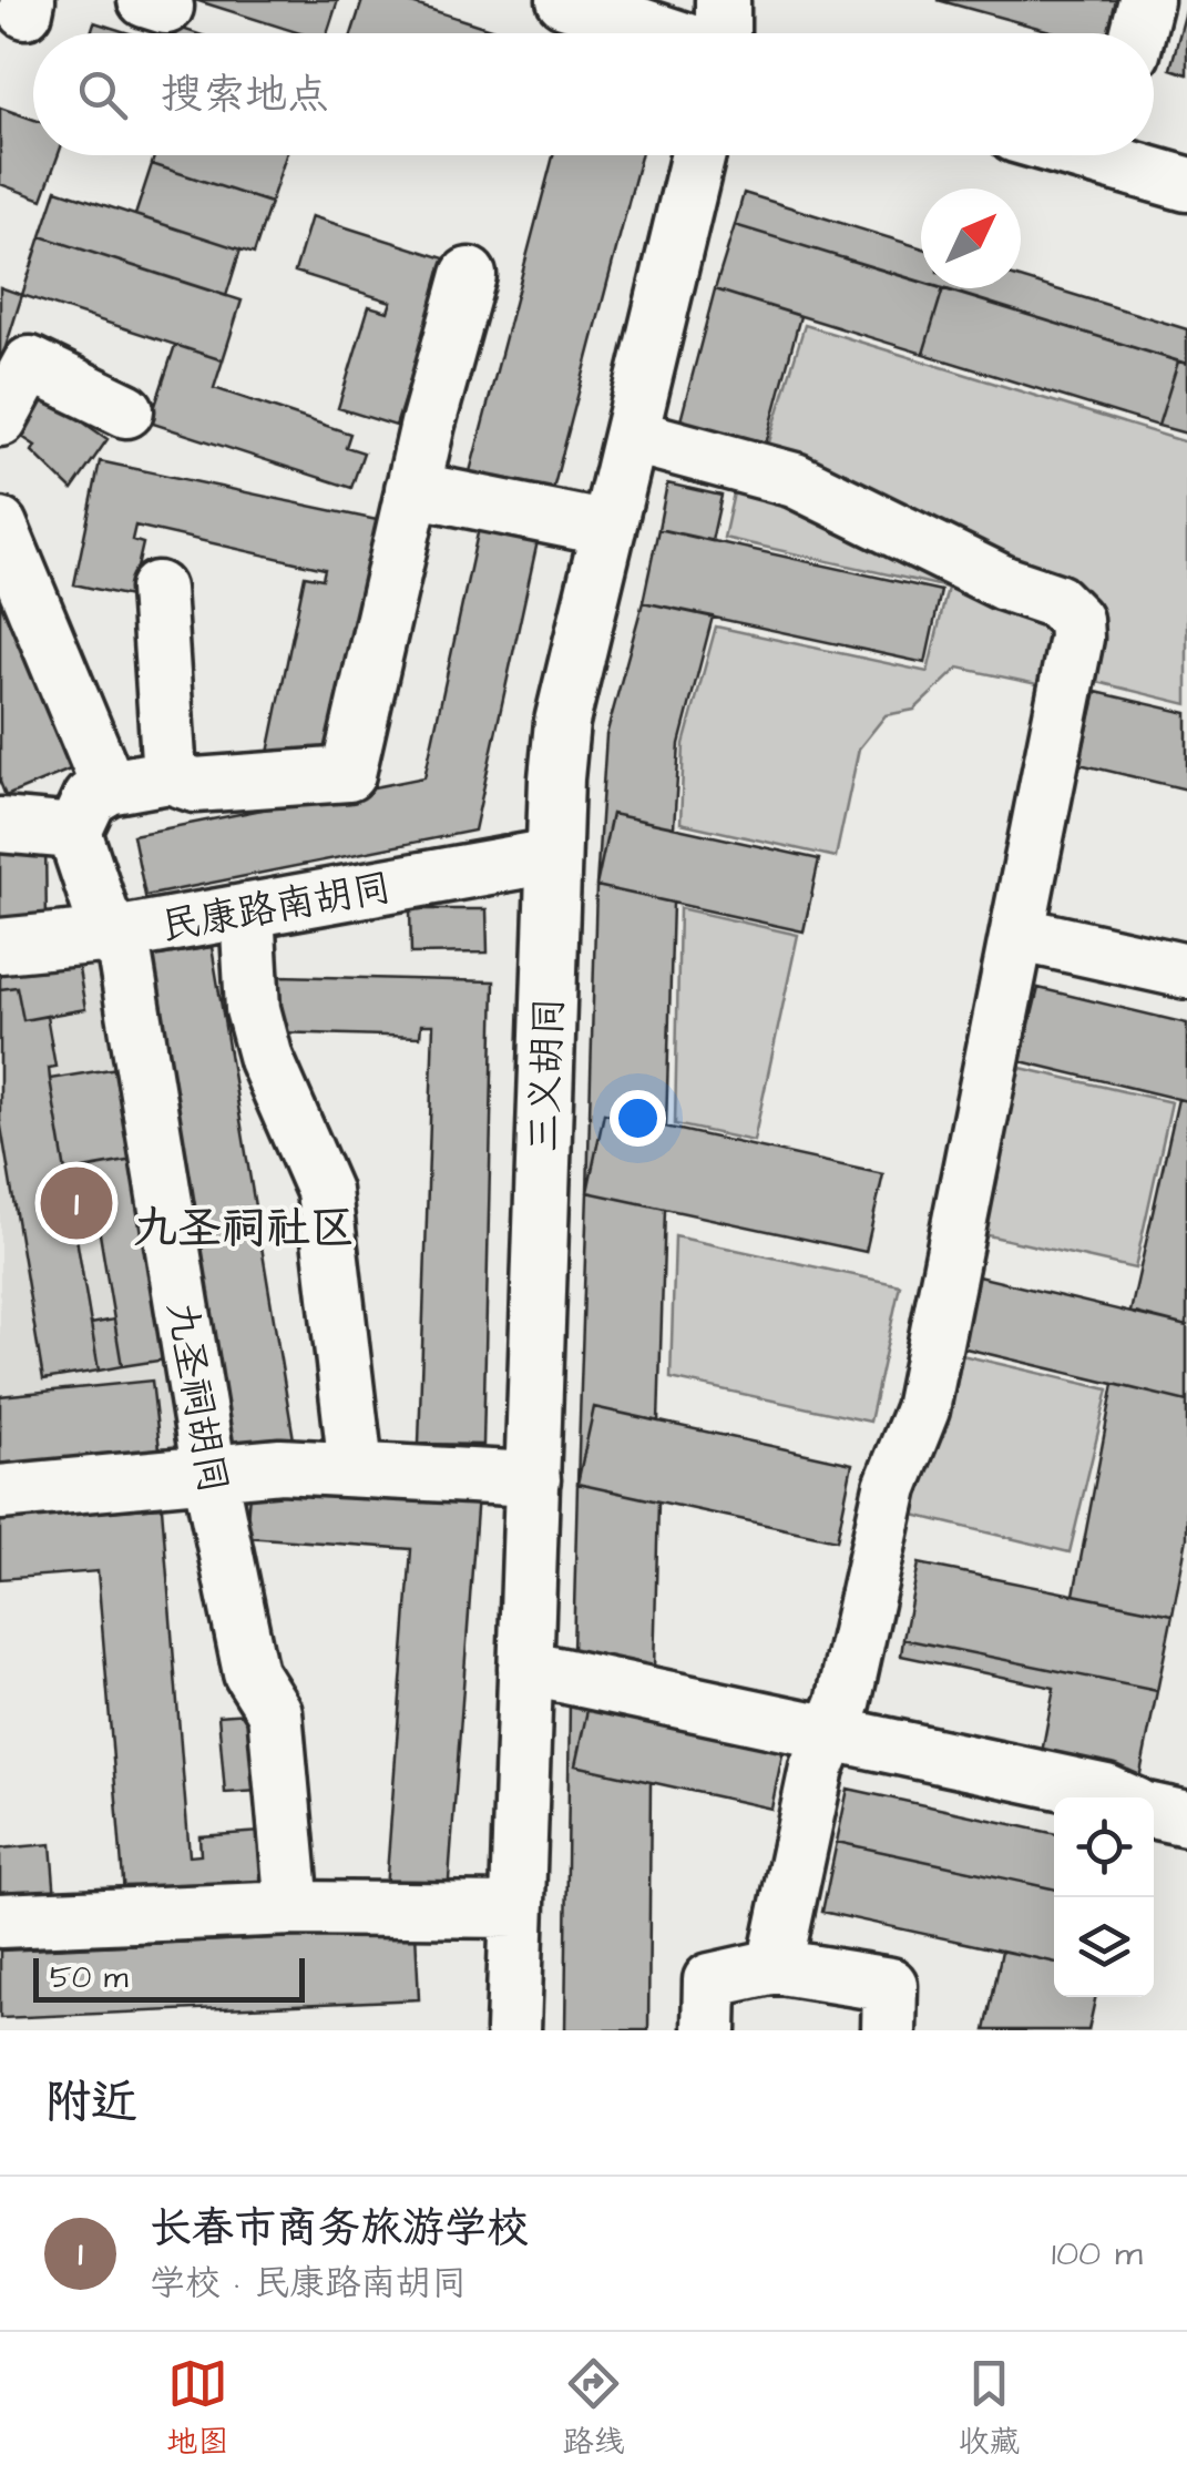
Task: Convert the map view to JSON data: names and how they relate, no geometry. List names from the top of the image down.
{
  "streets": {
    "street": ["民康路南胡同", "三义胡同", "九圣祠胡同"]
  },
  "crossings": [
    ["民康路南胡同", "三义胡同"],
    ["民康路南胡同", "九圣祠胡同"]
  ],
  "districts": ["九圣祠社区"],
  "scale_bar": "50 m",
  "north": "top right",
  "page": {
    "search": "搜索地点",
    "pins": "1",
    "scale": "50 m",
    "heading": "附近",
    "list": [
      {
        "mark": "1",
        "name": "长春市商务旅游学校",
        "note": "学校 · 民康路南胡同",
        "value": "100 m"
      }
    ],
    "nav": ["地图", "路线", "收藏"]
  }
}
